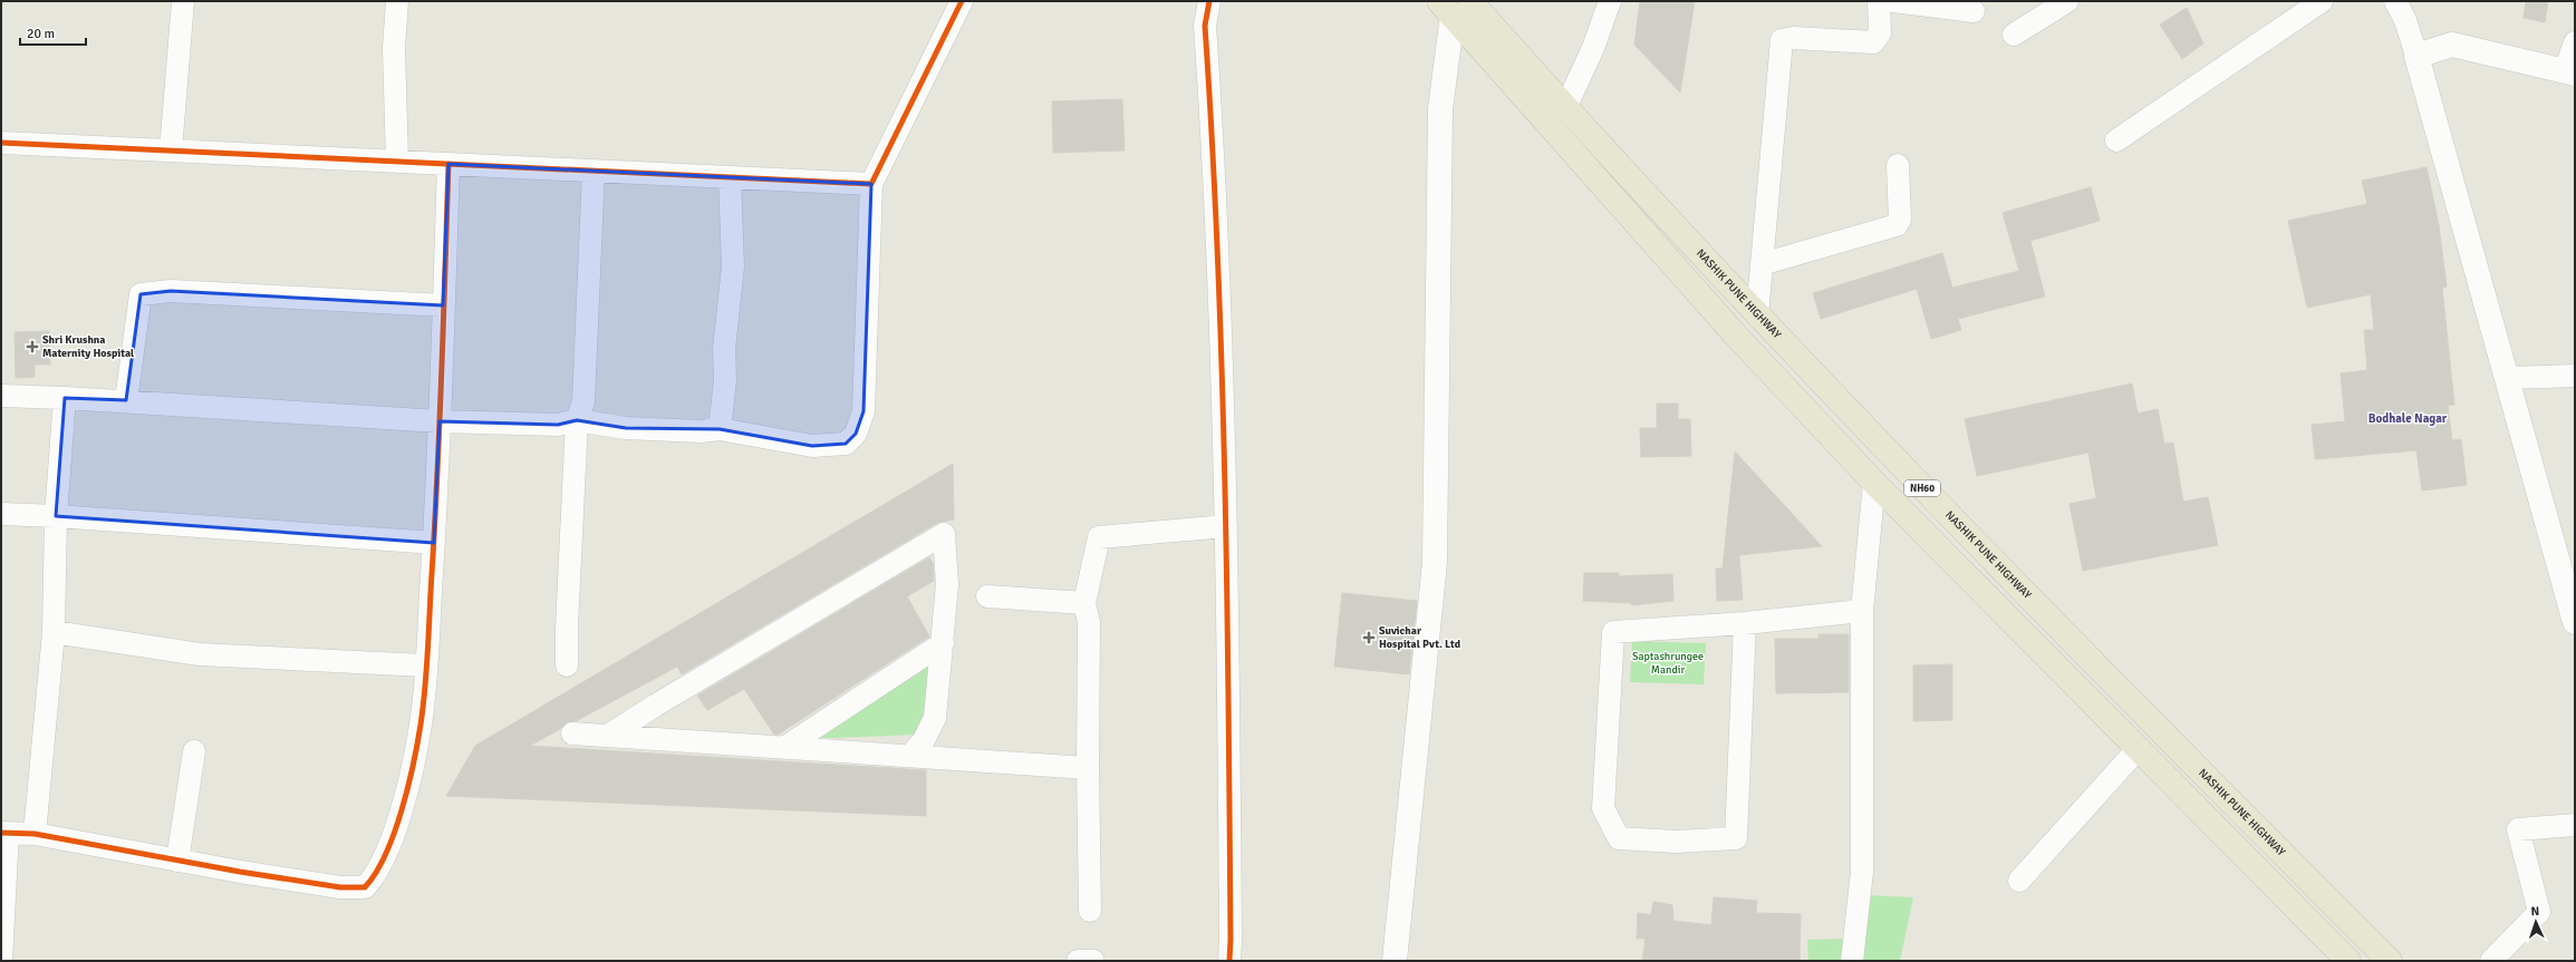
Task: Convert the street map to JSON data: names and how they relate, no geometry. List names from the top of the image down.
{
  "streets": {
    "highway": ["NASHIK PUNE HIGHWAY", "NH60"]
  },
  "crossings": [
    ["NASHIK PUNE HIGHWAY", "NH60"]
  ],
  "districts": ["Bodhale Nagar"],
  "parks": ["Saptashrungee Mandir"],
  "places": {
    "health": ["Shri Krushna Maternity Hospital", "Suvichar Hospital Pvt. Ltd"]
  },
  "scale_bar": "20 m",
  "north": "top"
}
